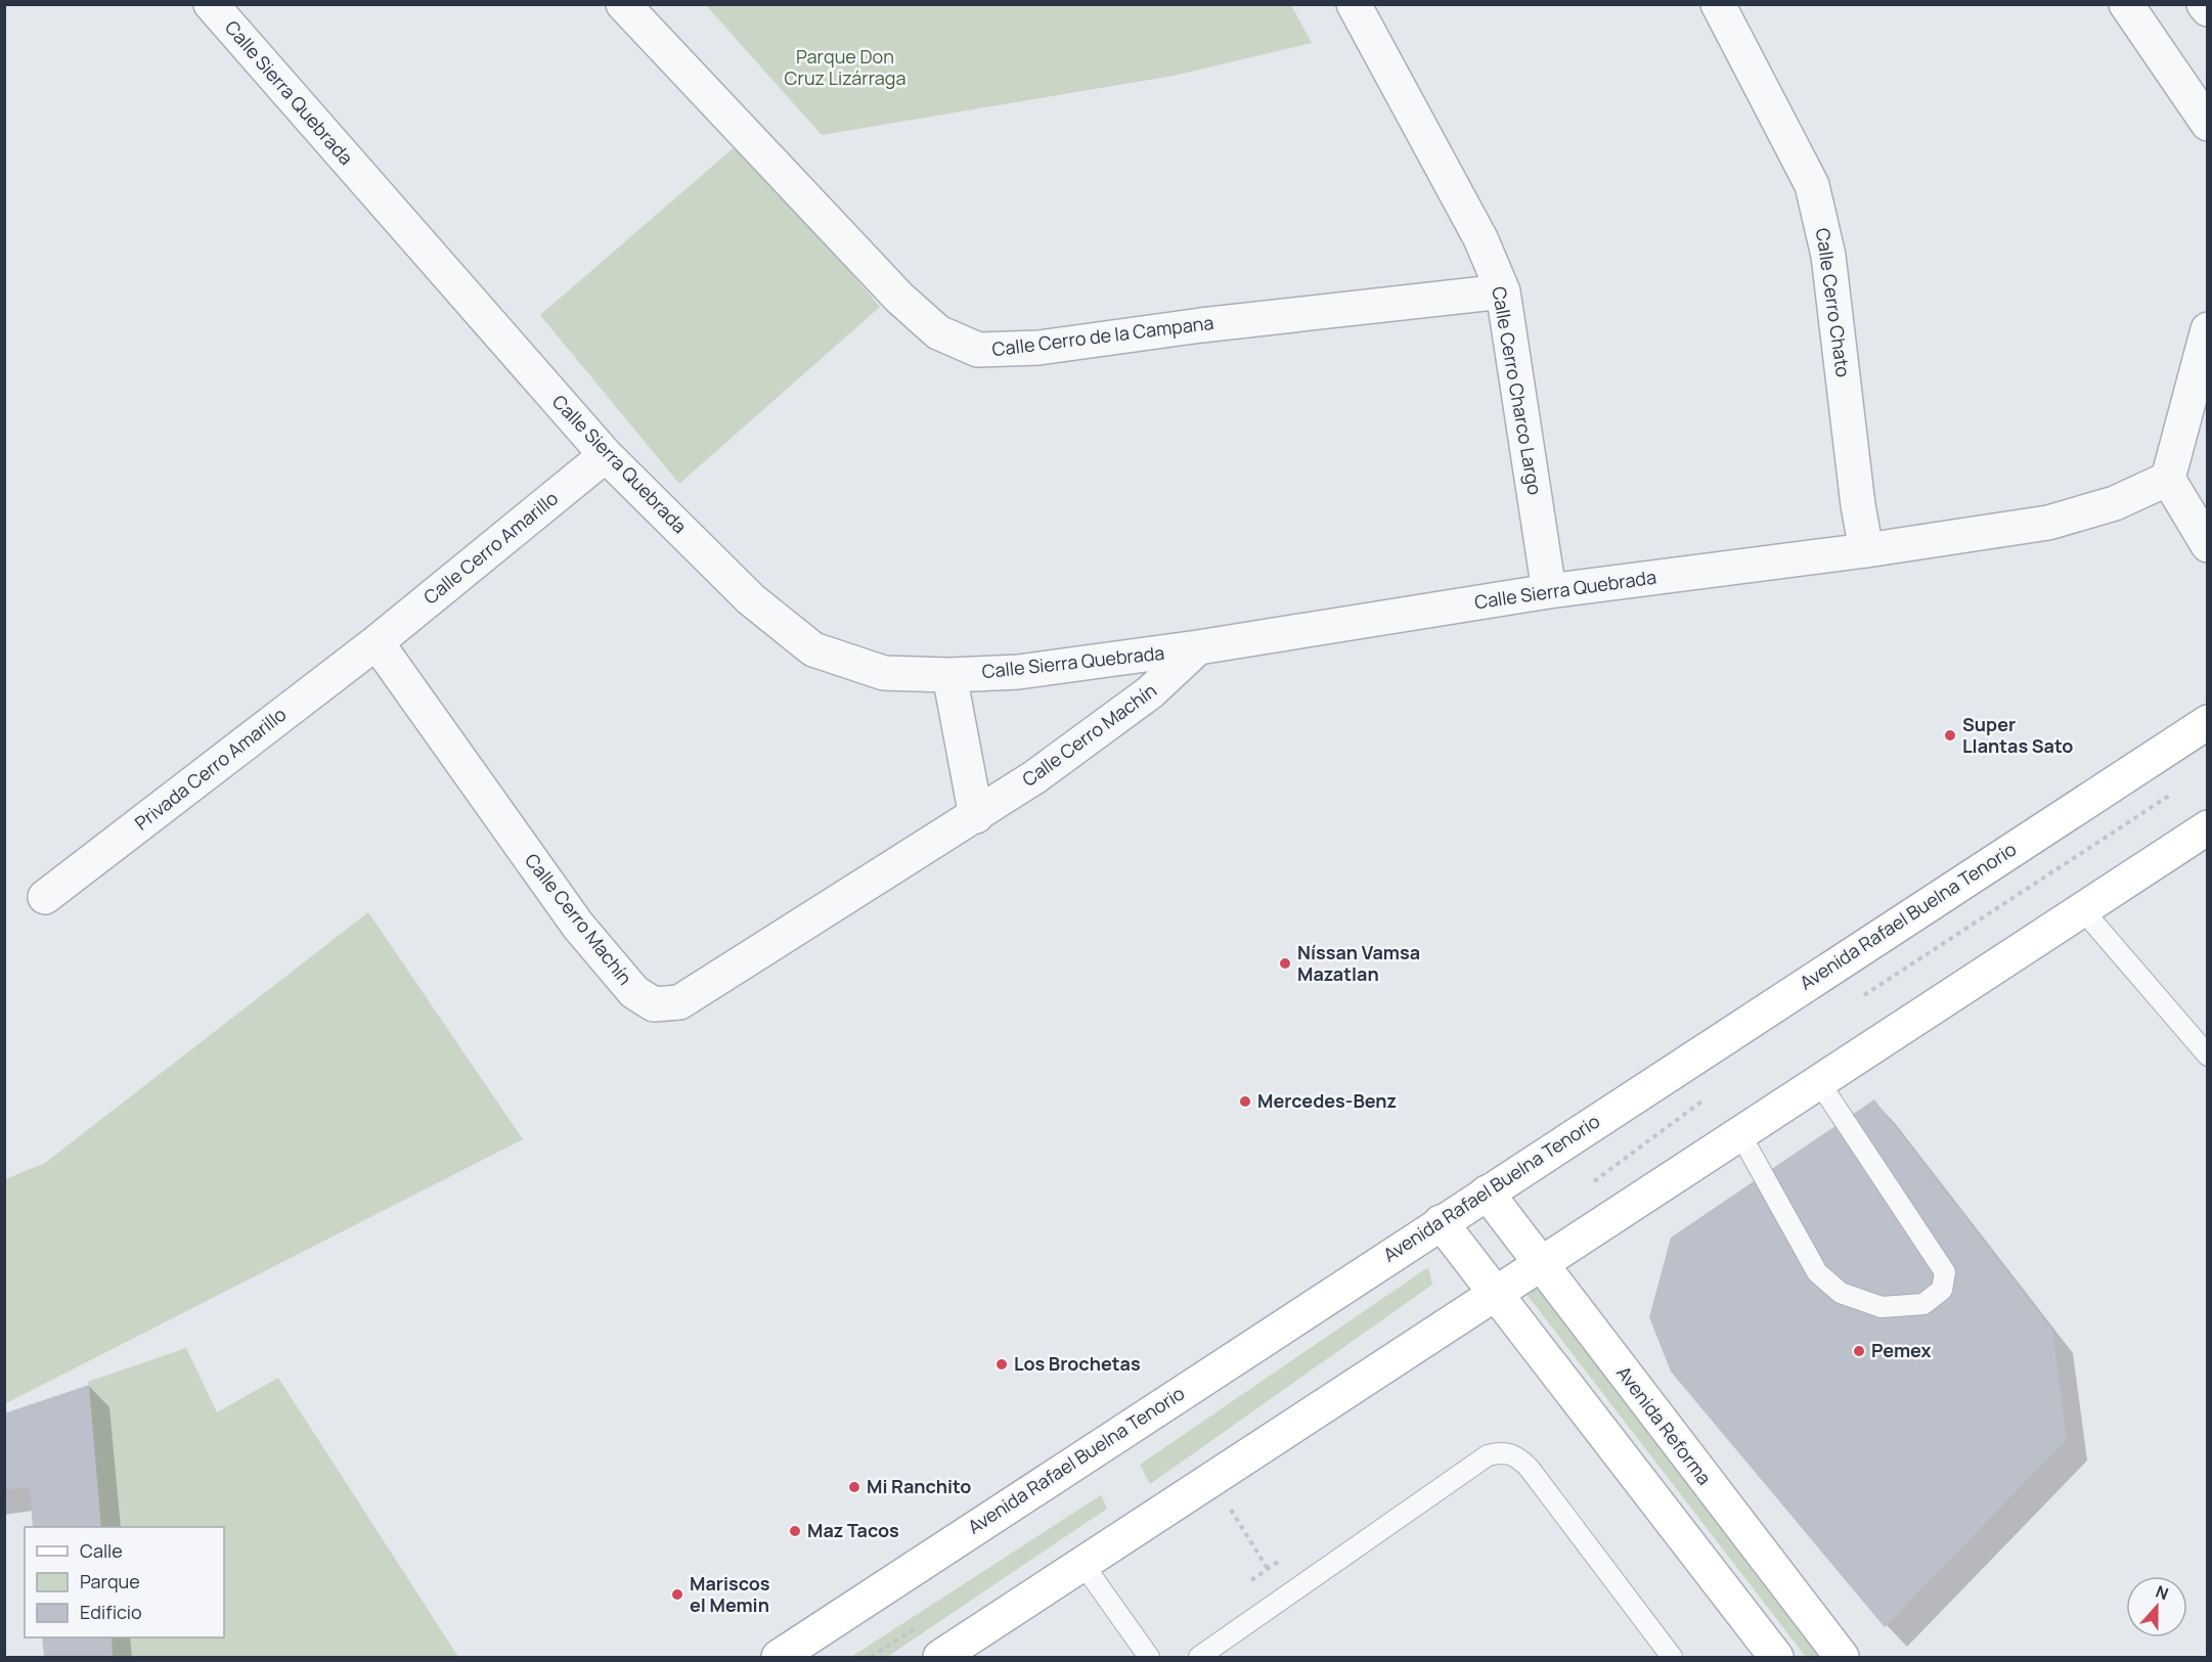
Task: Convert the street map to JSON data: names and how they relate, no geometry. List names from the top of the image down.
{
  "streets": {
    "main road": ["Avenida Rafael Buelna Tenorio", "Avenida Reforma"],
    "street": [
      "Calle Sierra Quebrada",
      "Calle Cerro Chato",
      "Calle Cerro de la Campana",
      "Calle Cerro Charco Largo",
      "Calle Cerro Amarillo",
      "Calle Cerro Machín",
      "Privada Cerro Amarillo"
    ]
  },
  "crossings": [
    ["Calle Sierra Quebrada", "Calle Cerro Chato"],
    ["Calle Sierra Quebrada", "Calle Cerro Charco Largo"],
    ["Calle Sierra Quebrada", "Calle Cerro Amarillo"],
    ["Calle Sierra Quebrada", "Calle Cerro Machín"],
    ["Calle Cerro de la Campana", "Calle Cerro Charco Largo"],
    ["Calle Cerro Amarillo", "Calle Cerro Machín"],
    ["Calle Cerro Amarillo", "Privada Cerro Amarillo"],
    ["Calle Cerro Machín", "Privada Cerro Amarillo"],
    ["Avenida Rafael Buelna Tenorio", "Avenida Reforma"]
  ],
  "parks": ["Parque Don Cruz Lizárraga"],
  "places": [
    "Super Llantas Sato",
    "Níssan Vamsa Mazatlan",
    "Mercedes-Benz",
    "Pemex",
    "Los Brochetas",
    "Mi Ranchito",
    "Maz Tacos",
    "Mariscos el Memin"
  ],
  "legend": ["Calle", "Parque", "Edificio"],
  "north": "top"
}
